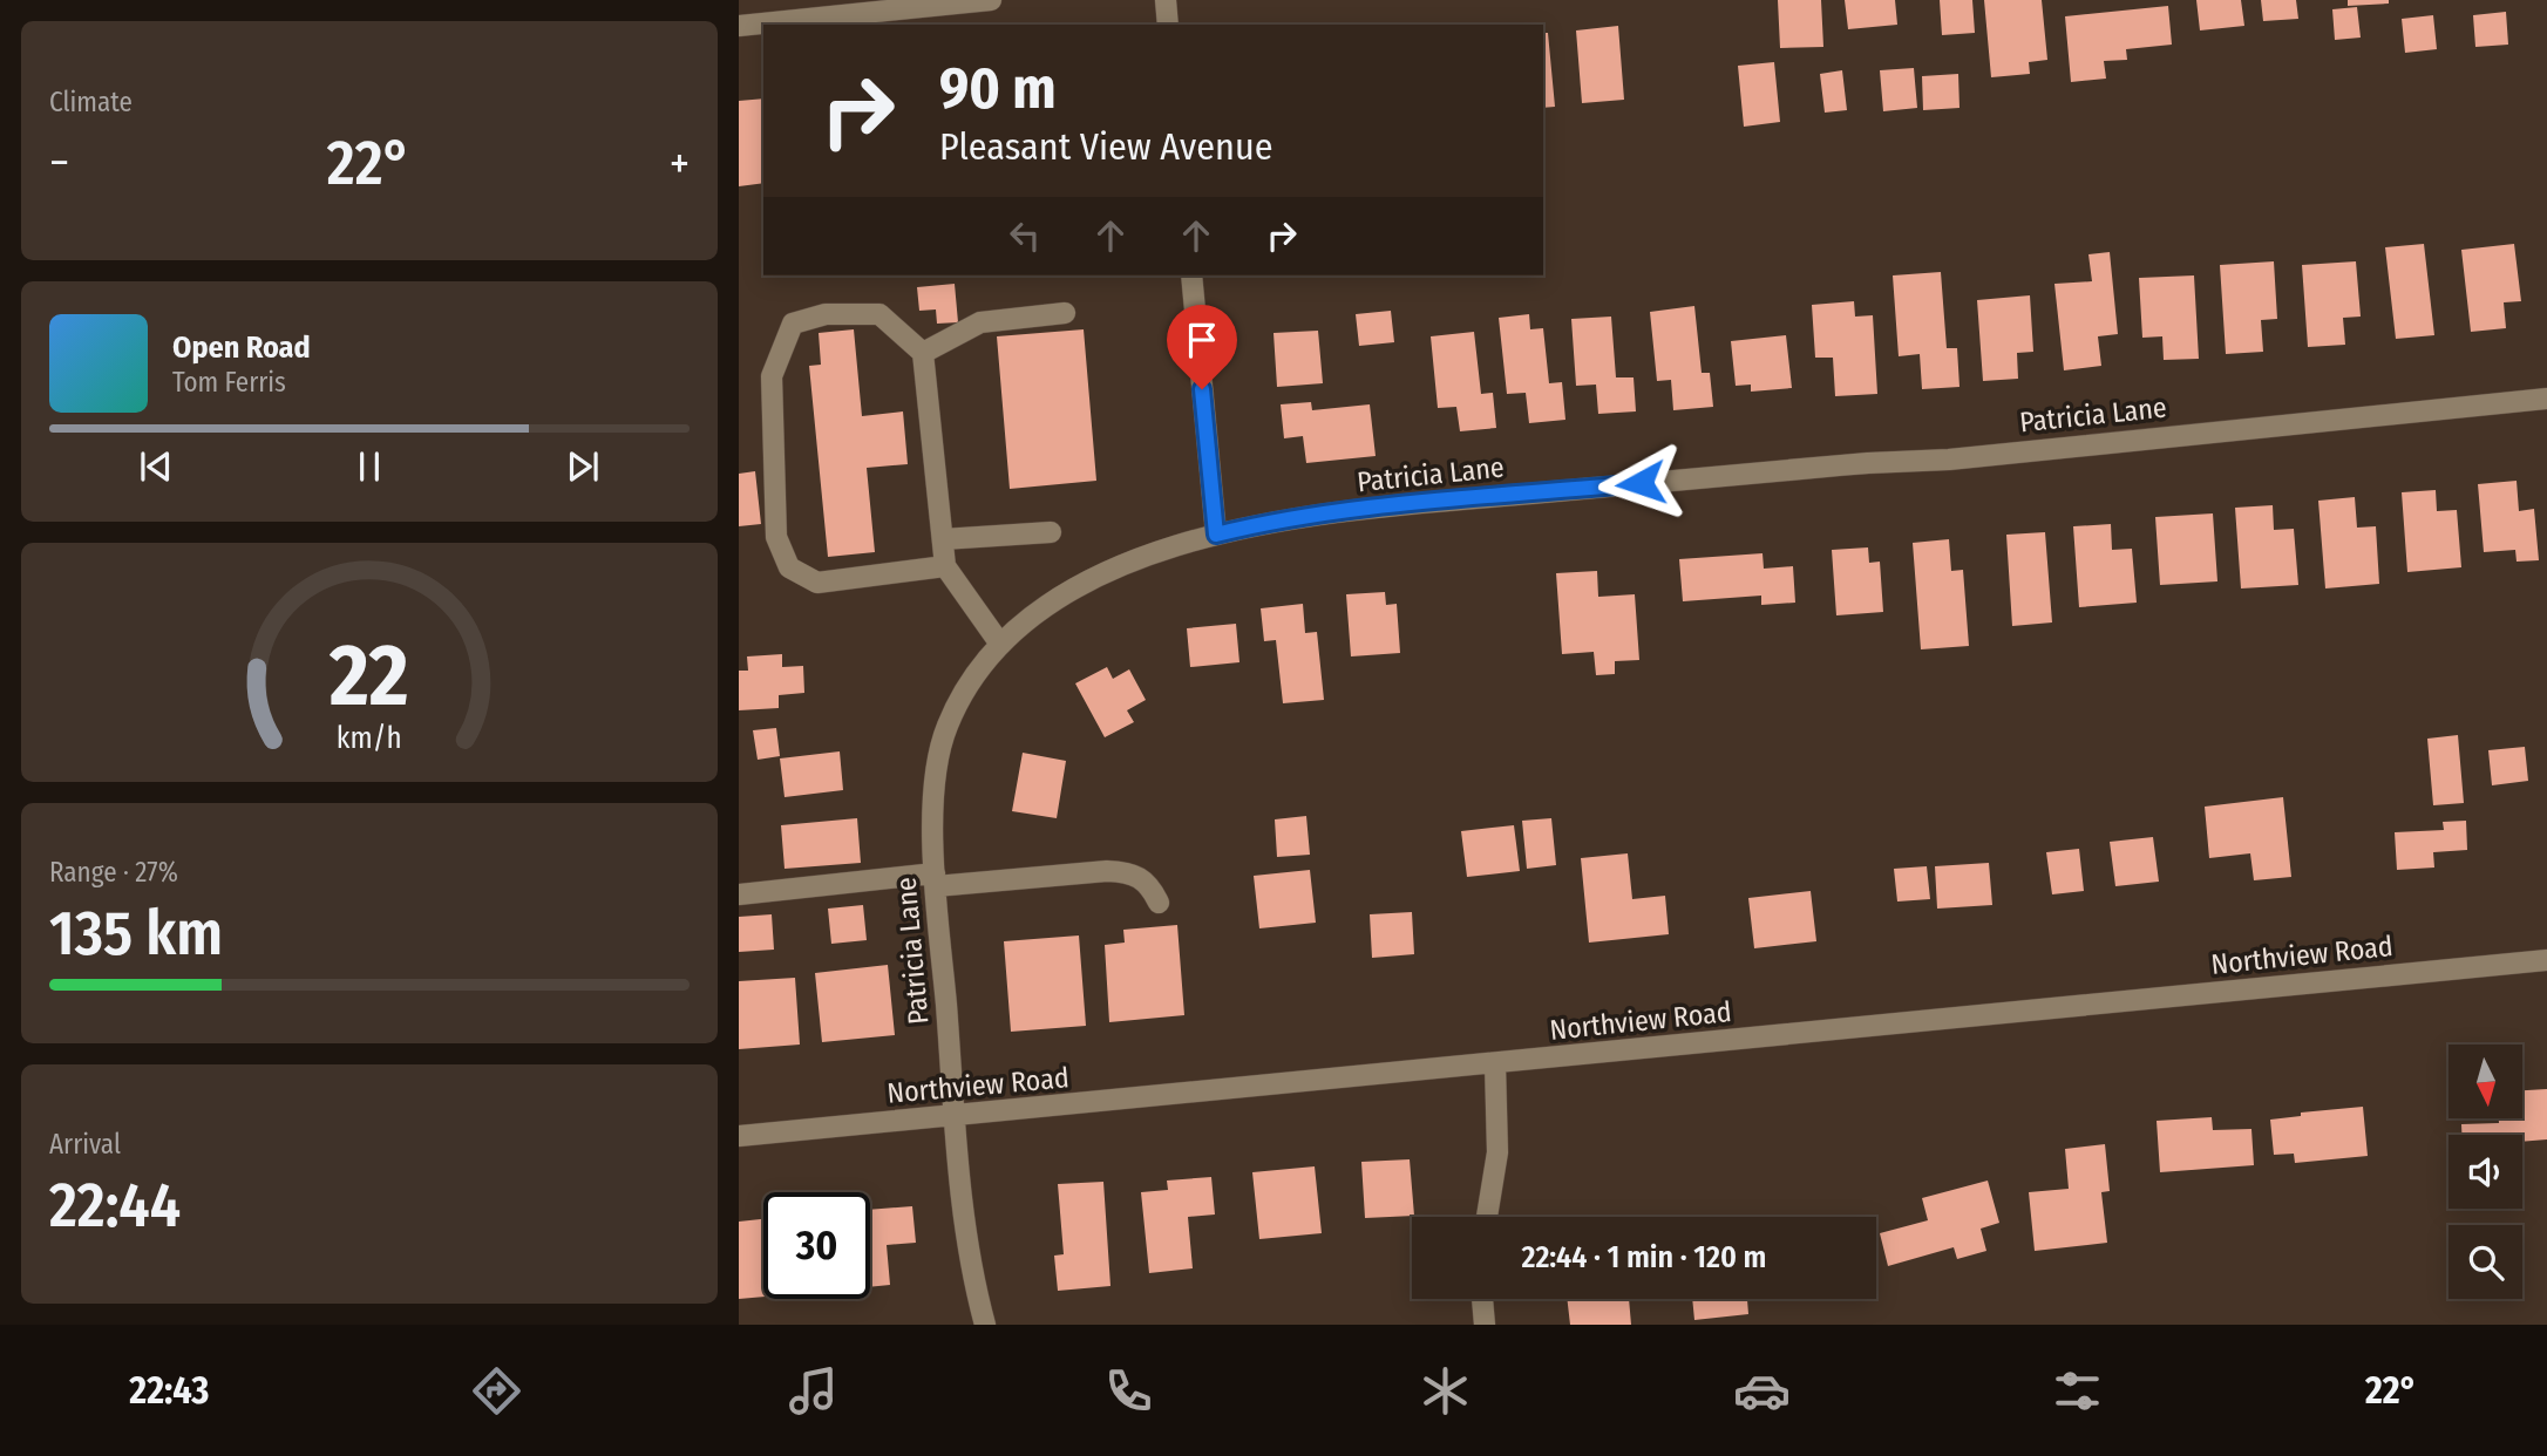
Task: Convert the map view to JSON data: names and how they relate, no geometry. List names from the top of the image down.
{
  "streets": {
    "street": ["Patricia Lane", "Northview Road"]
  },
  "crossings": [
    ["Patricia Lane", "Northview Road"]
  ],
  "north": "bottom",
  "page": {
    "tile": [
      "Climate",
      ["Range · 27%", "135 km"],
      ["Arrival", "22:44"]
    ],
    "turn": ["90 m", "Pleasant View Avenue"],
    "heat": ["−", "22°", "+"],
    "song": ["Open Road", "Tom Ferris"],
    "limit": "30",
    "trip": "22:44 · 1 min · 120 m",
    "tabs": ["22:43", "22°"],
    "gauge": ["22", "km/h"]
  }
}
